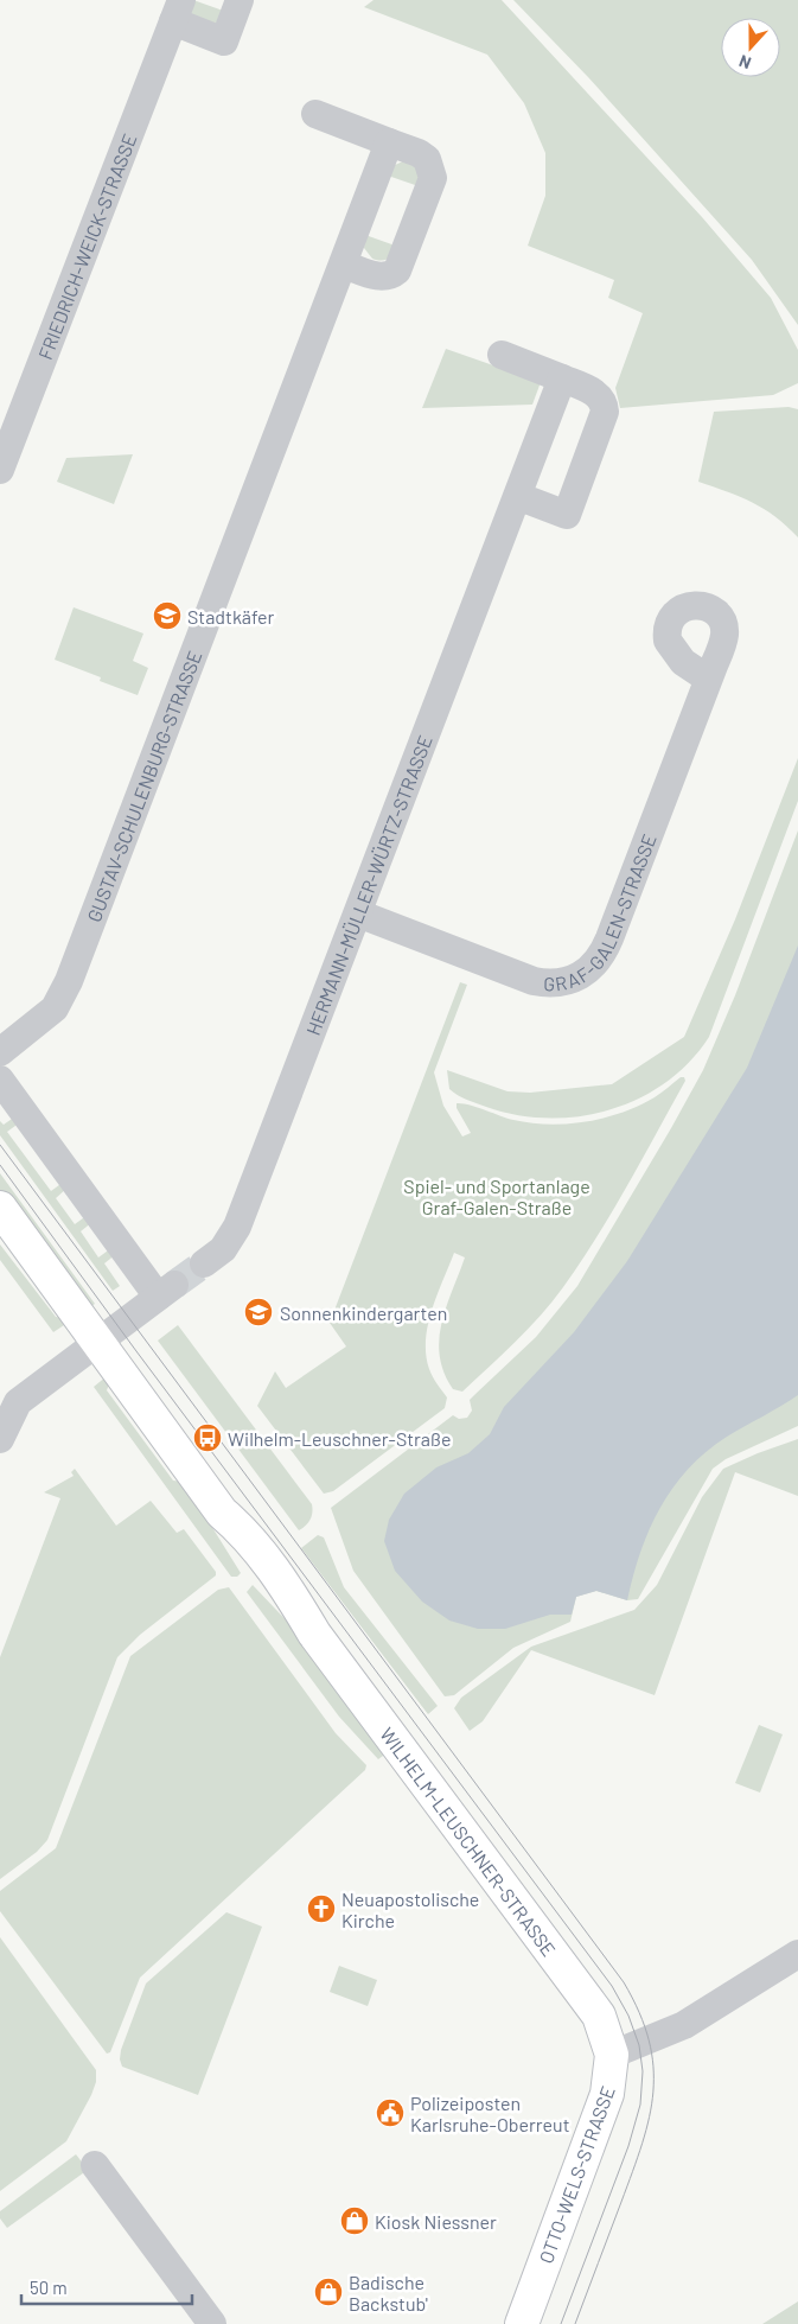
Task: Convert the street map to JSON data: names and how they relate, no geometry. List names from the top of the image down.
{
  "streets": {
    "street": [
      "FRIEDRICH-WEICK-STRASSE",
      "GUSTAV-SCHULENBURG-STRASSE",
      "HERMANN-MÜLLER-WÜRTZ-STRASSE",
      "GRAF-GALEN-STRASSE",
      "WILHELM-LEUSCHNER-STRASSE",
      "OTTO-WELS-STRASSE"
    ]
  },
  "crossings": [
    ["HERMANN-MÜLLER-WÜRTZ-STRASSE", "GRAF-GALEN-STRASSE"],
    ["WILHELM-LEUSCHNER-STRASSE", "OTTO-WELS-STRASSE"]
  ],
  "parks": ["Spiel- und Sportanlage Graf-Galen-Straße"],
  "places": {
    "school or university": ["Stadtkäfer", "Sonnenkindergarten"],
    "bus stop": ["Wilhelm-Leuschner-Straße"],
    "church": ["Neuapostolische Kirche"],
    "public building": ["Polizeiposten Karlsruhe-Oberreut"],
    "shop": ["Kiosk Niessner", "Badische Backstub'"]
  },
  "scale_bar": "50 m",
  "north": "bottom"
}
